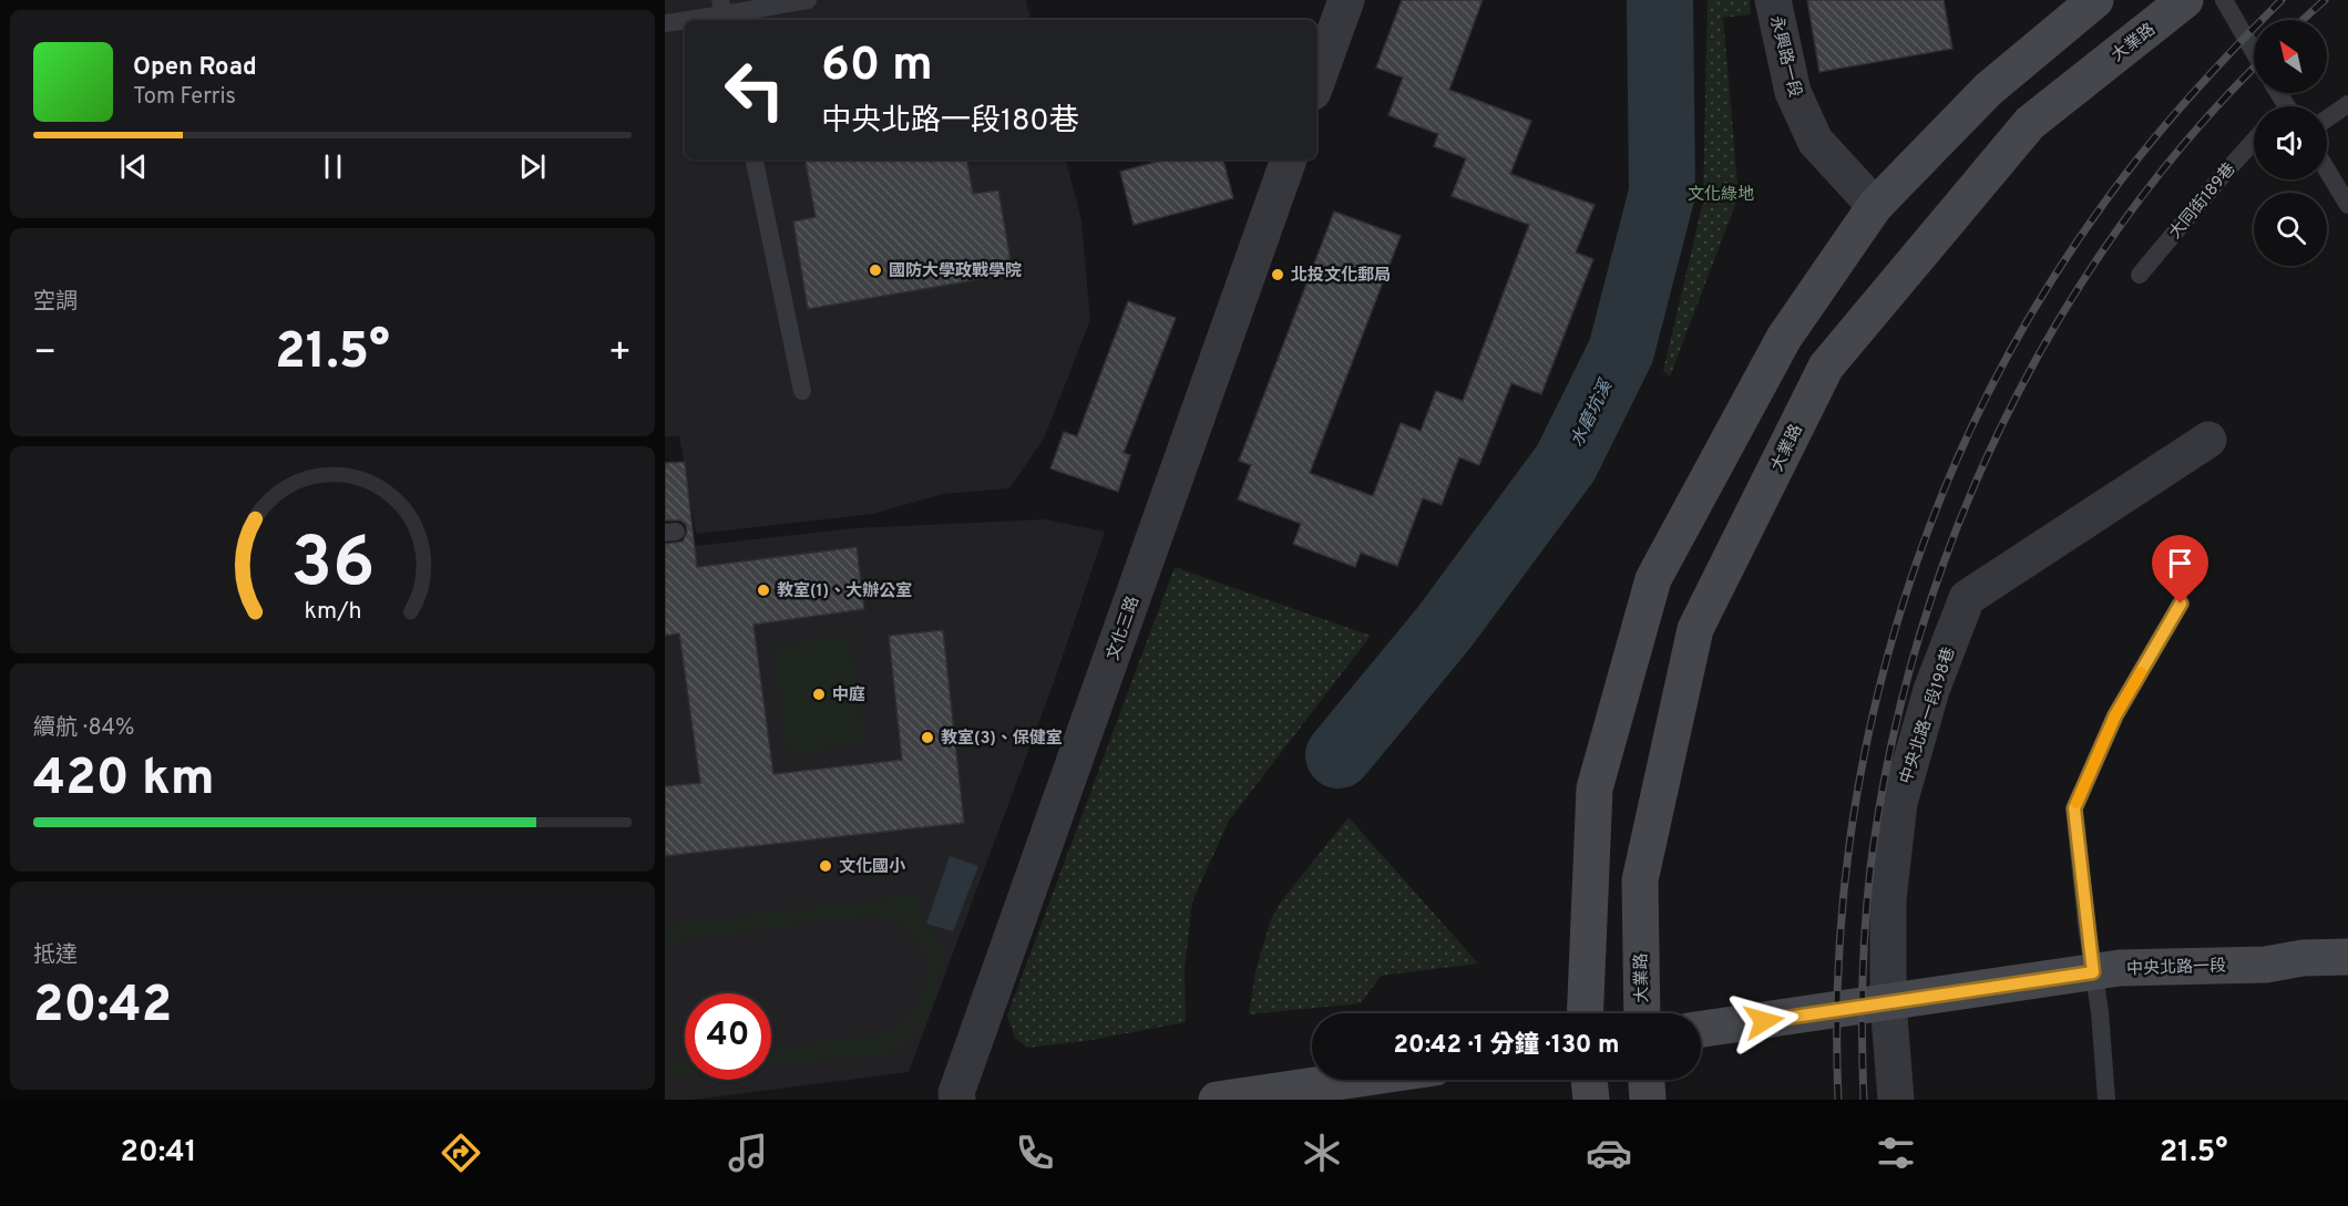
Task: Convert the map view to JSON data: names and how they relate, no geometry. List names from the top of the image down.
{
  "streets": {
    "main road": ["大業路", "中央北路一段"],
    "street": ["永興路一段", "文化三路", "中央北路一段198巷"],
    "lane": ["大同街189巷"]
  },
  "crossings": [
    ["中央北路一段198巷", "中央北路一段"]
  ],
  "water": ["水磨坑溪"],
  "parks": ["文化綠地"],
  "places": [
    "國防大學政戰學院",
    "北投文化郵局",
    "教室(1)、大辦公室",
    "中庭",
    "教室(3)、保健室",
    "文化國小"
  ],
  "north": "top left",
  "page": {
    "turn": ["60 m", "中央北路一段180巷"],
    "song": ["Open Road", "Tom Ferris"],
    "tile": [
      "空調",
      ["續航 · 84%", "420 km"],
      ["抵達", "20:42"]
    ],
    "heat": ["−", "21.5°", "+"],
    "limit": "40",
    "trip": "20:42 · 1 分鐘 · 130 m",
    "tabs": ["20:41", "21.5°"],
    "gauge": ["36", "km/h"]
  }
}
